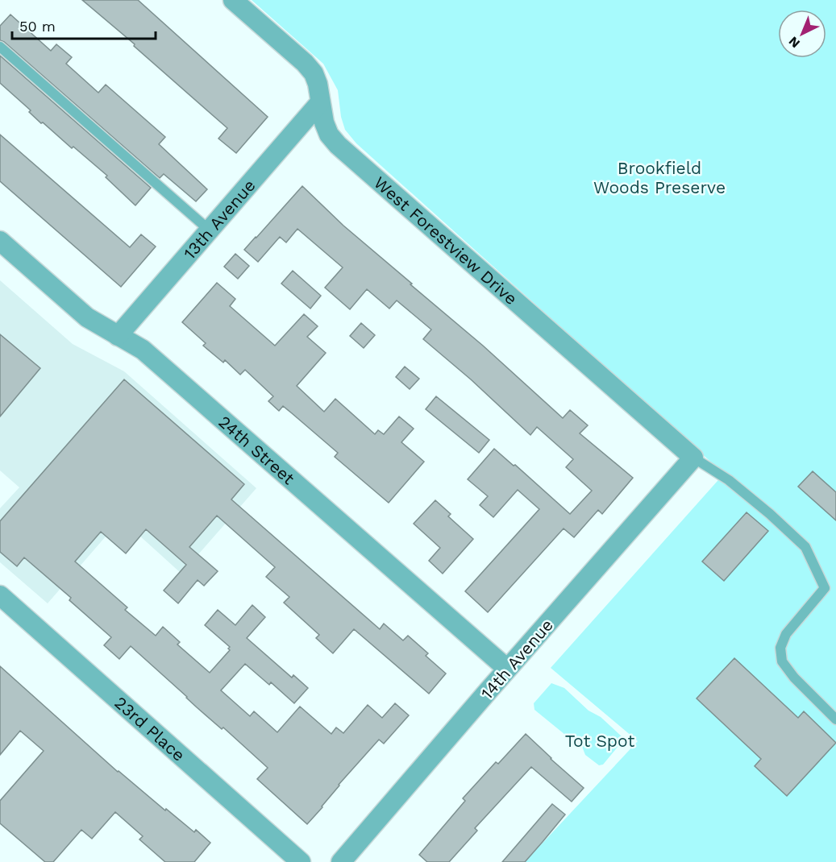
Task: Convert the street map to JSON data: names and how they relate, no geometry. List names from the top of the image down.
{
  "streets": {
    "street": [
      "13th Avenue",
      "West Forestview Drive",
      "24th Street",
      "14th Avenue",
      "23rd Place"
    ]
  },
  "crossings": [
    ["13th Avenue", "West Forestview Drive"],
    ["13th Avenue", "24th Street"],
    ["West Forestview Drive", "14th Avenue"],
    ["24th Street", "14th Avenue"]
  ],
  "parks": ["Brookfield Woods Preserve", "Tot Spot"],
  "scale_bar": "50 m",
  "north": "bottom left"
}
